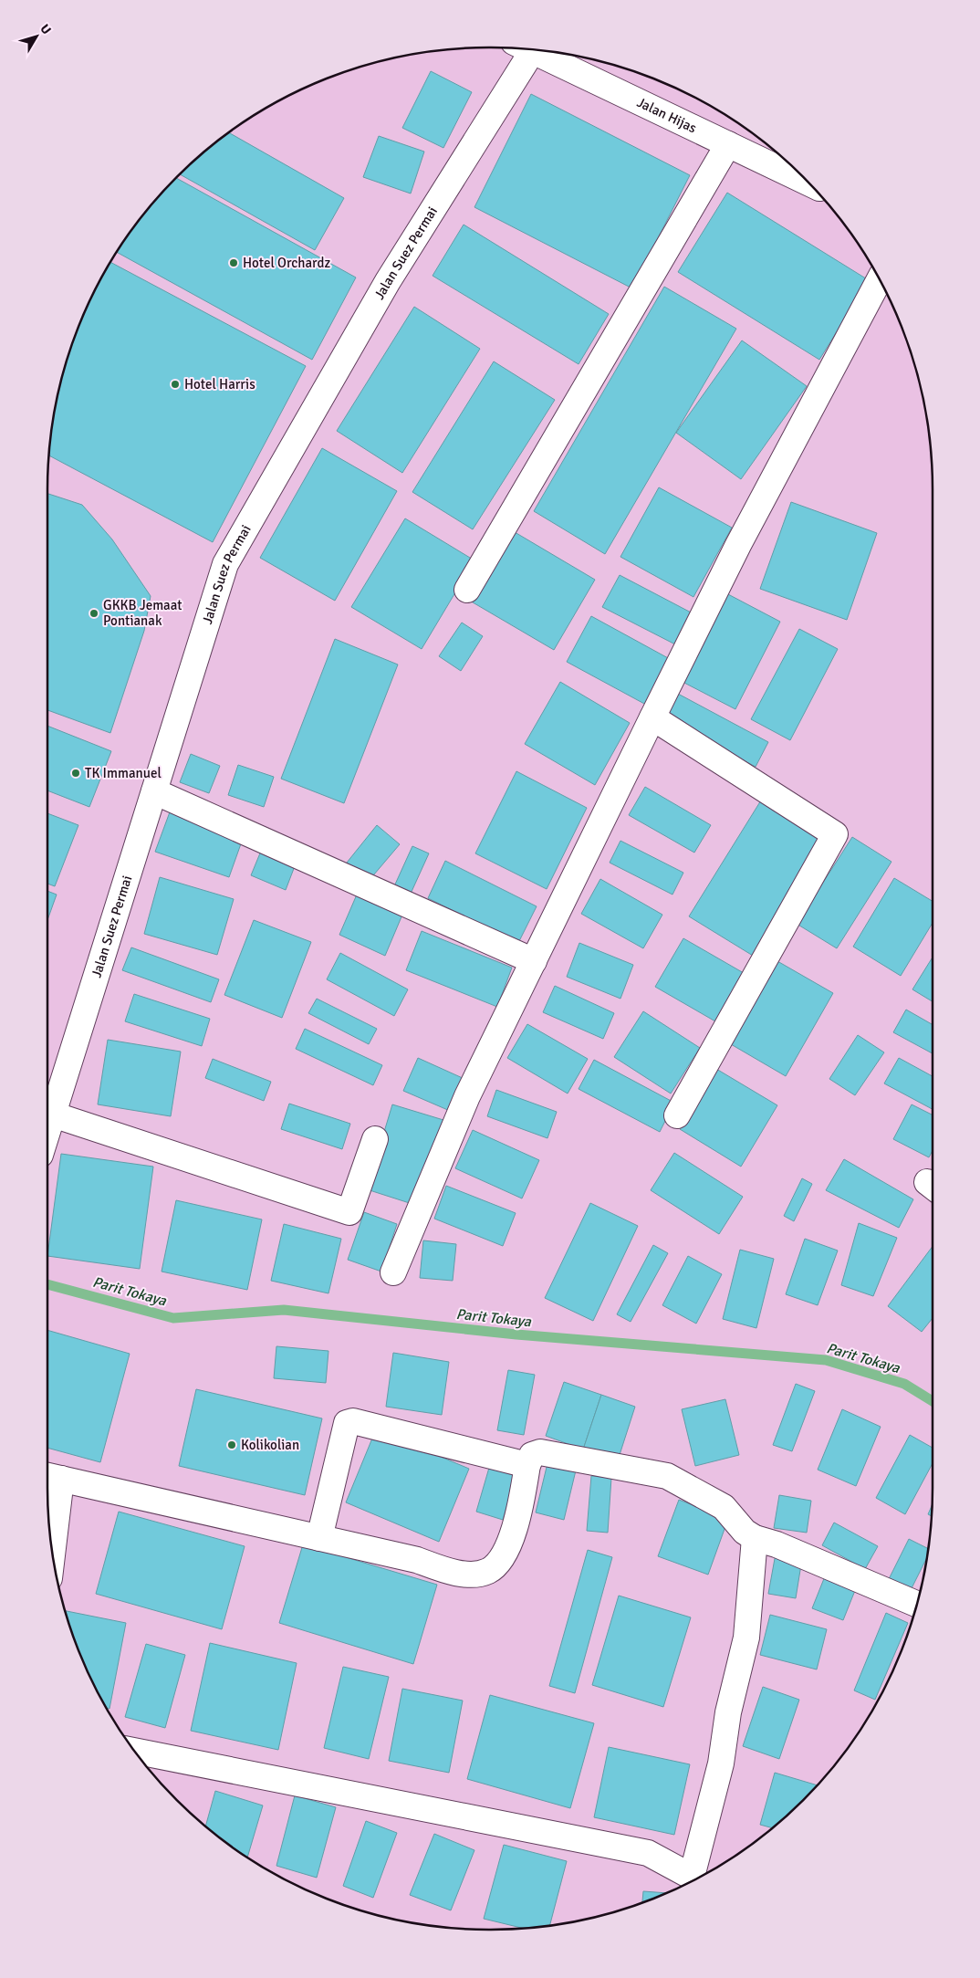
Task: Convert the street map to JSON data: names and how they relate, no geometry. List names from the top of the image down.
{
  "streets": {
    "street": ["Jalan Hijas", "Jalan Suez Permai"]
  },
  "water": ["Parit Tokaya"],
  "places": [
    "Hotel Orchardz",
    "Hotel Harris",
    "GKKB Jemaat Pontianak",
    "TK Immanuel",
    "Kolikolian"
  ],
  "north": "top right"
}
